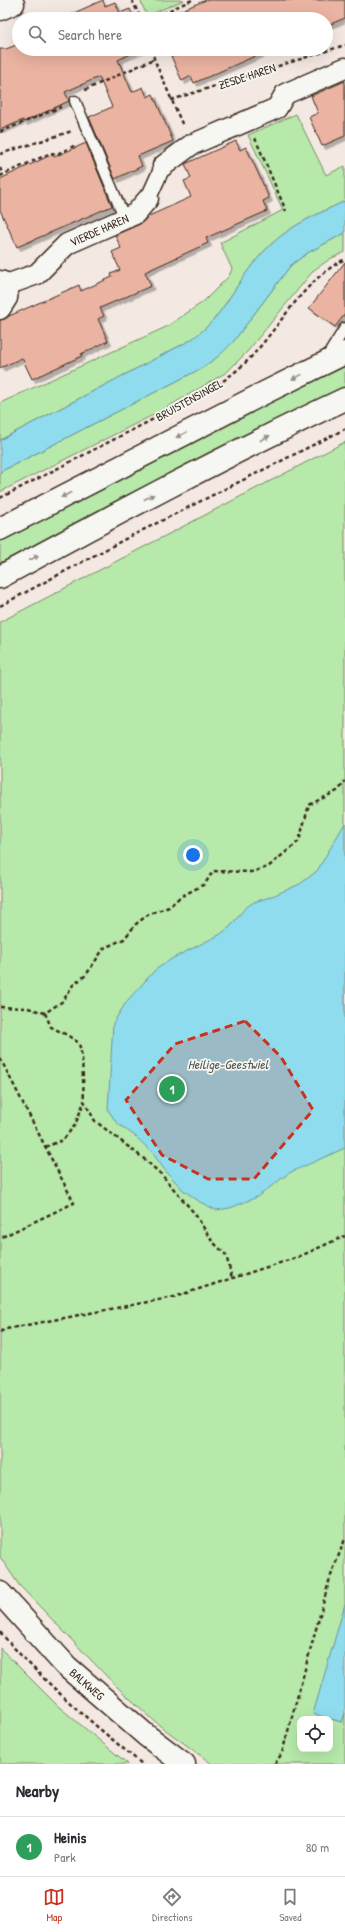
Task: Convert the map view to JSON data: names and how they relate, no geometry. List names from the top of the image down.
{
  "streets": {
    "main road": ["BALKWEG"],
    "street": ["VIERDE HAREN"],
    "path": ["ZESDE HAREN", "BRUISTENSINGEL"]
  },
  "water": ["Heilige-Geestwiel"],
  "page": {
    "search": "Search here",
    "pins": "1",
    "heading": "Nearby",
    "list": [
      {
        "mark": "1",
        "name": "Heinis",
        "note": "Park",
        "value": "80 m"
      }
    ],
    "nav": ["Map", "Directions", "Saved"]
  }
}
